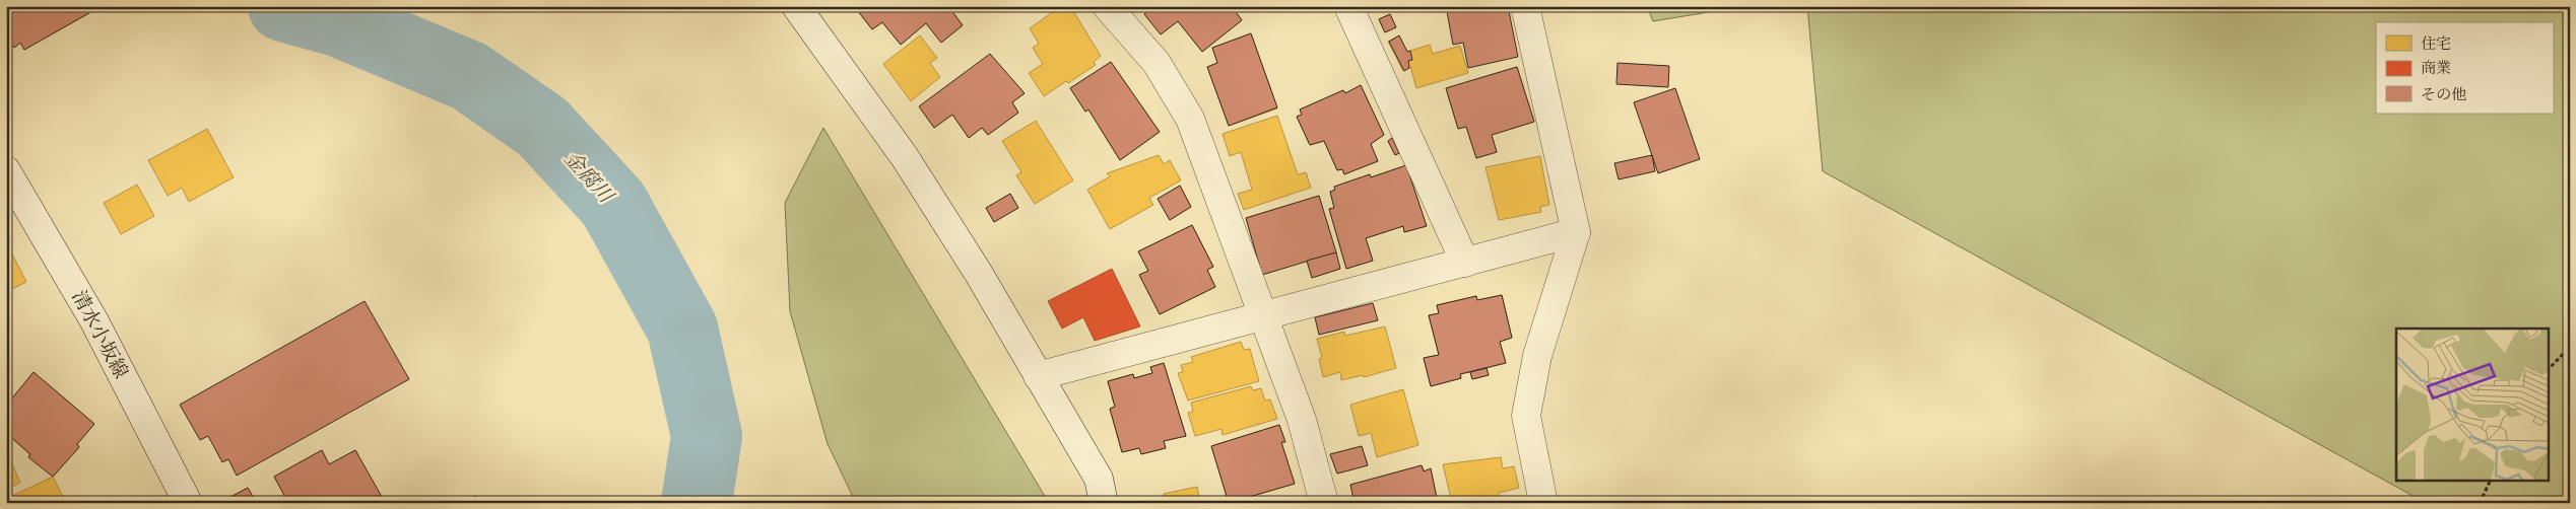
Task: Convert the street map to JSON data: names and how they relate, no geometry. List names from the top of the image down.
{
  "streets": {
    "street": ["清水小坂線"]
  },
  "water": ["金腐川"],
  "legend": ["住宅", "商業", "その他"]
}
